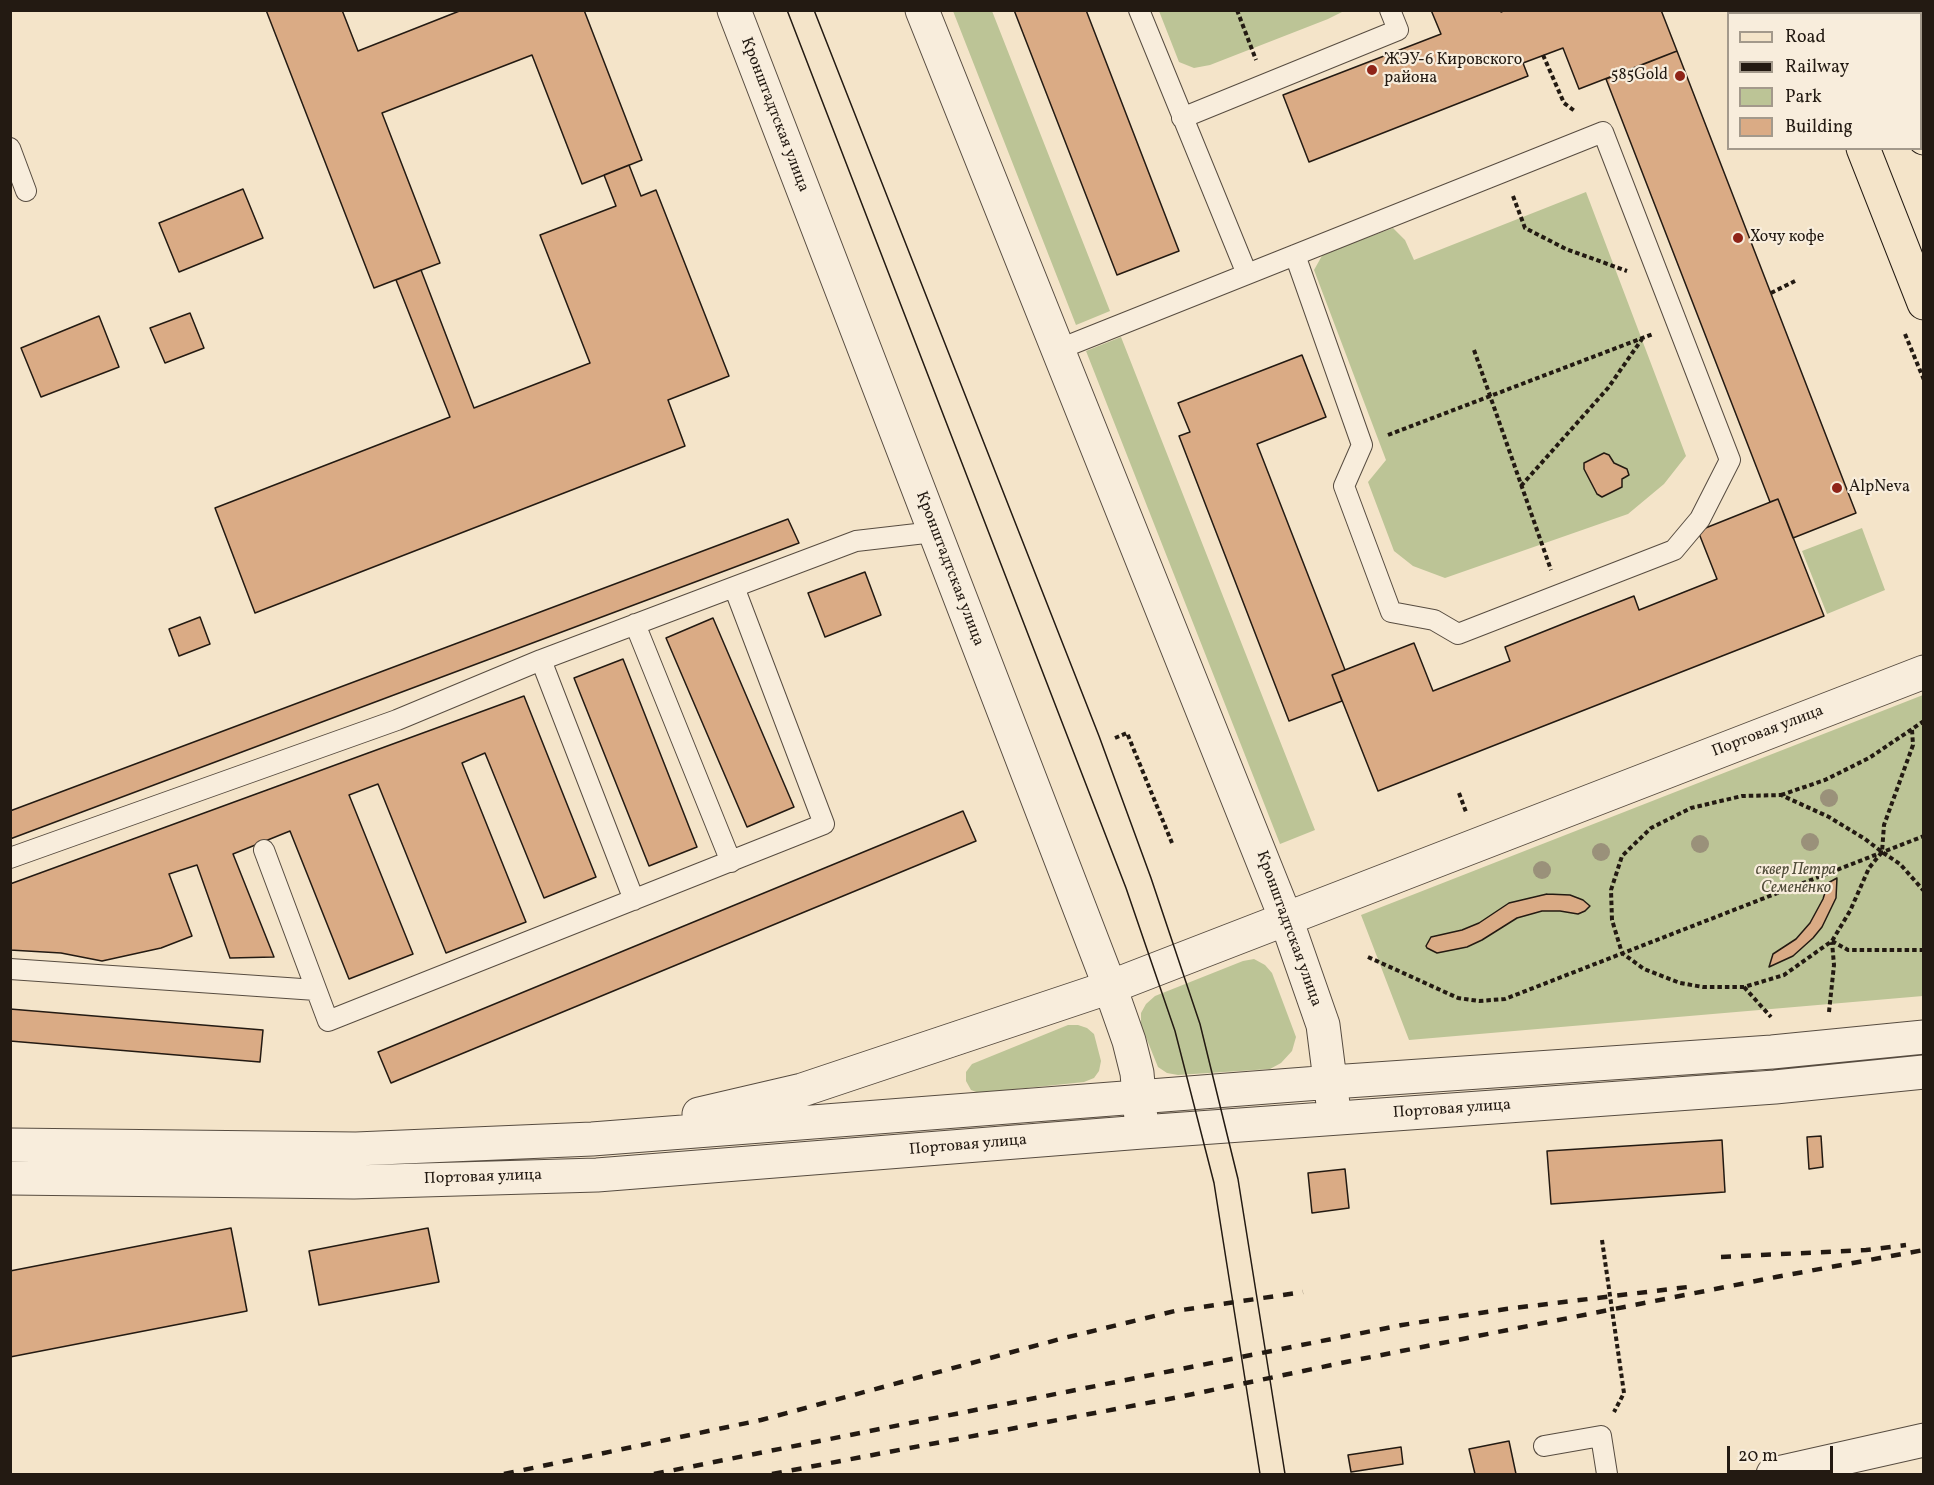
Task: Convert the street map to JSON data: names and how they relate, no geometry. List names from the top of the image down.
{
  "streets": {
    "street": ["Кронштадтская улица", "Портовая улица"]
  },
  "crossings": [
    ["Кронштадтская улица", "Портовая улица"]
  ],
  "parks": ["сквер Петра Семененко"],
  "places": [
    "ЖЭУ-6 Кировского района",
    "585Gold",
    "Хочу кофе",
    "AlpNeva"
  ],
  "legend": [
    "Road",
    "Railway",
    "Park",
    "Building"
  ],
  "scale_bar": "20 m"
}
